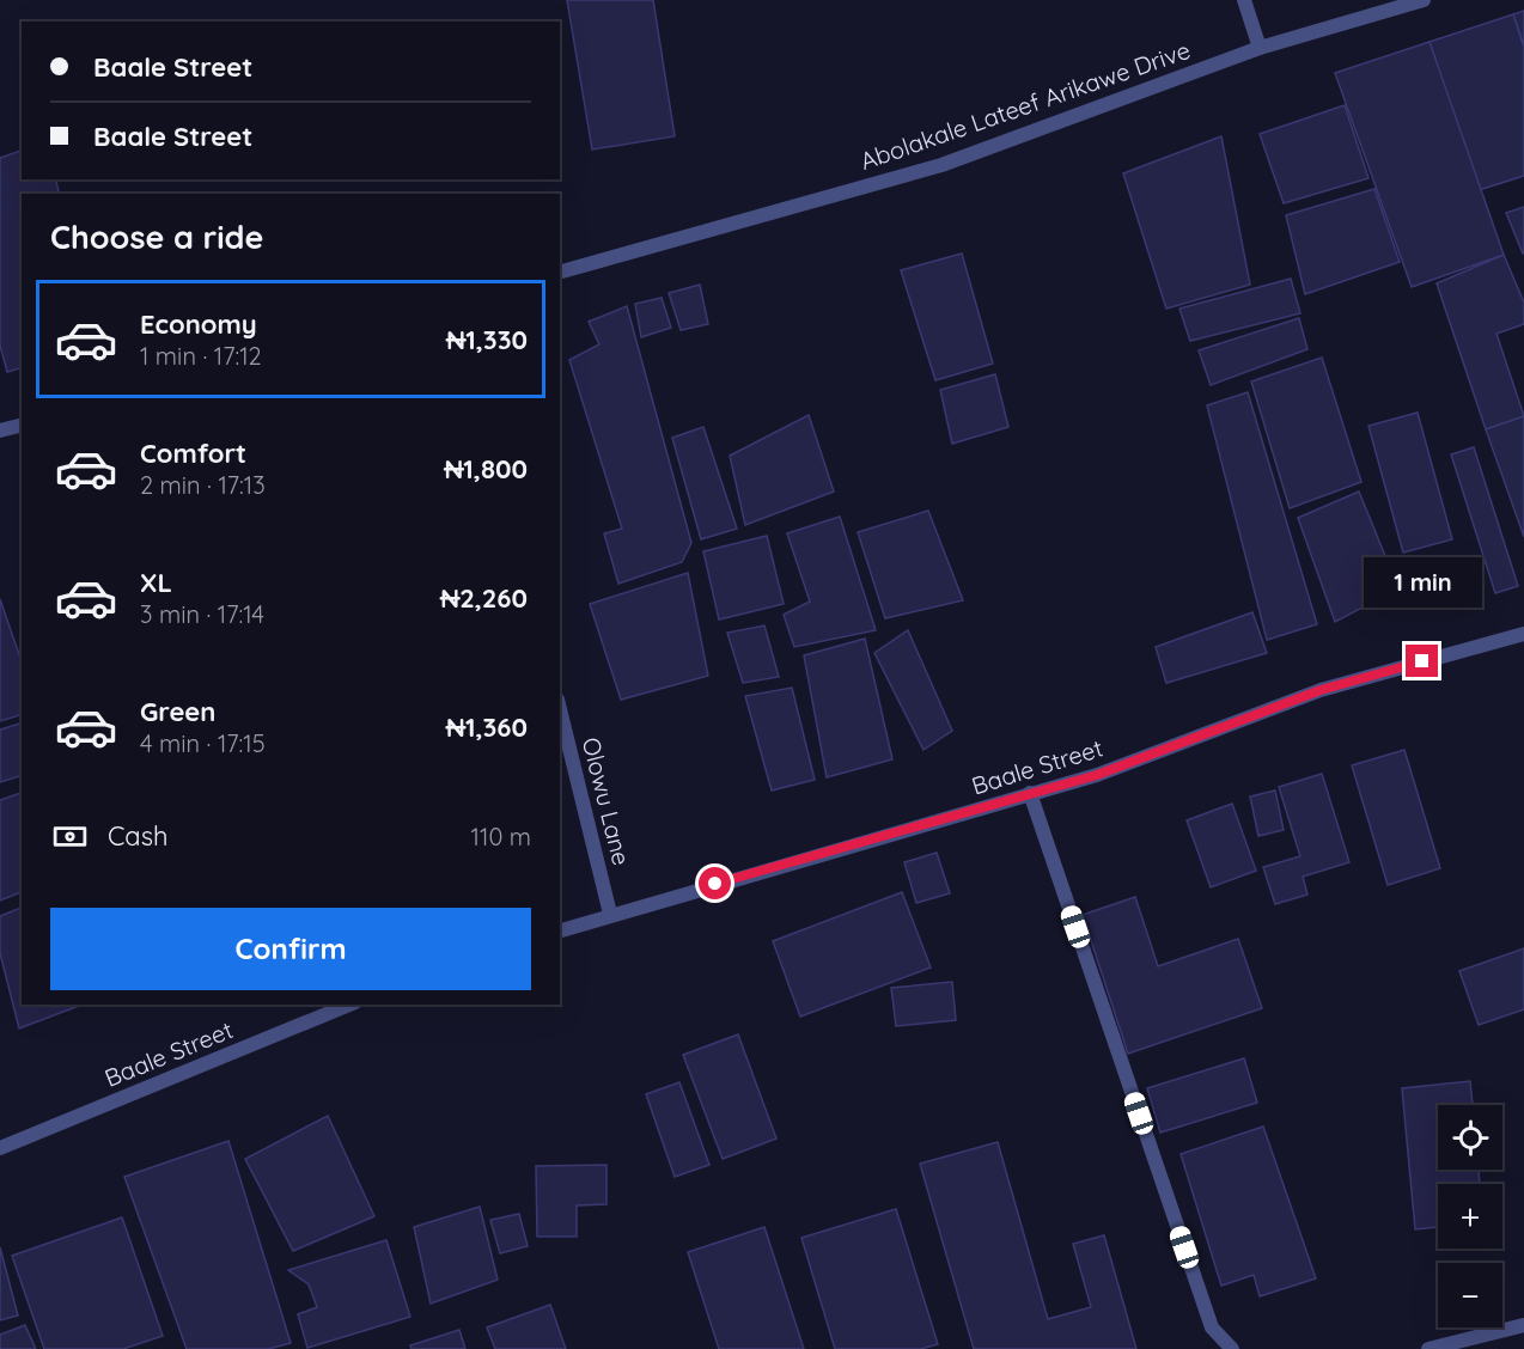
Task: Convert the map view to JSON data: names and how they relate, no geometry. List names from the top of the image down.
{
  "streets": {
    "street": ["Abolakale Lateef Arikawe Drive", "Baale Street", "Olowu Lane"]
  },
  "crossings": [
    ["Baale Street", "Olowu Lane"]
  ],
  "page": {
    "banner": ["Baale Street", "Baale Street"],
    "heading": "Choose a ride",
    "list": [
      {
        "name": "Economy",
        "note": "1 min · 17:12",
        "value": "₦1,330"
      },
      {
        "name": "Comfort",
        "note": "2 min · 17:13",
        "value": "₦1,800"
      },
      {
        "name": "XL",
        "note": "3 min · 17:14",
        "value": "₦2,260"
      },
      {
        "name": "Green",
        "note": "4 min · 17:15",
        "value": "₦1,360"
      }
    ],
    "bubble": "1 min",
    "pay": ["Cash", "110 m"],
    "buttons": "Confirm",
    "map_buttons": ["+", "−"]
  }
}
